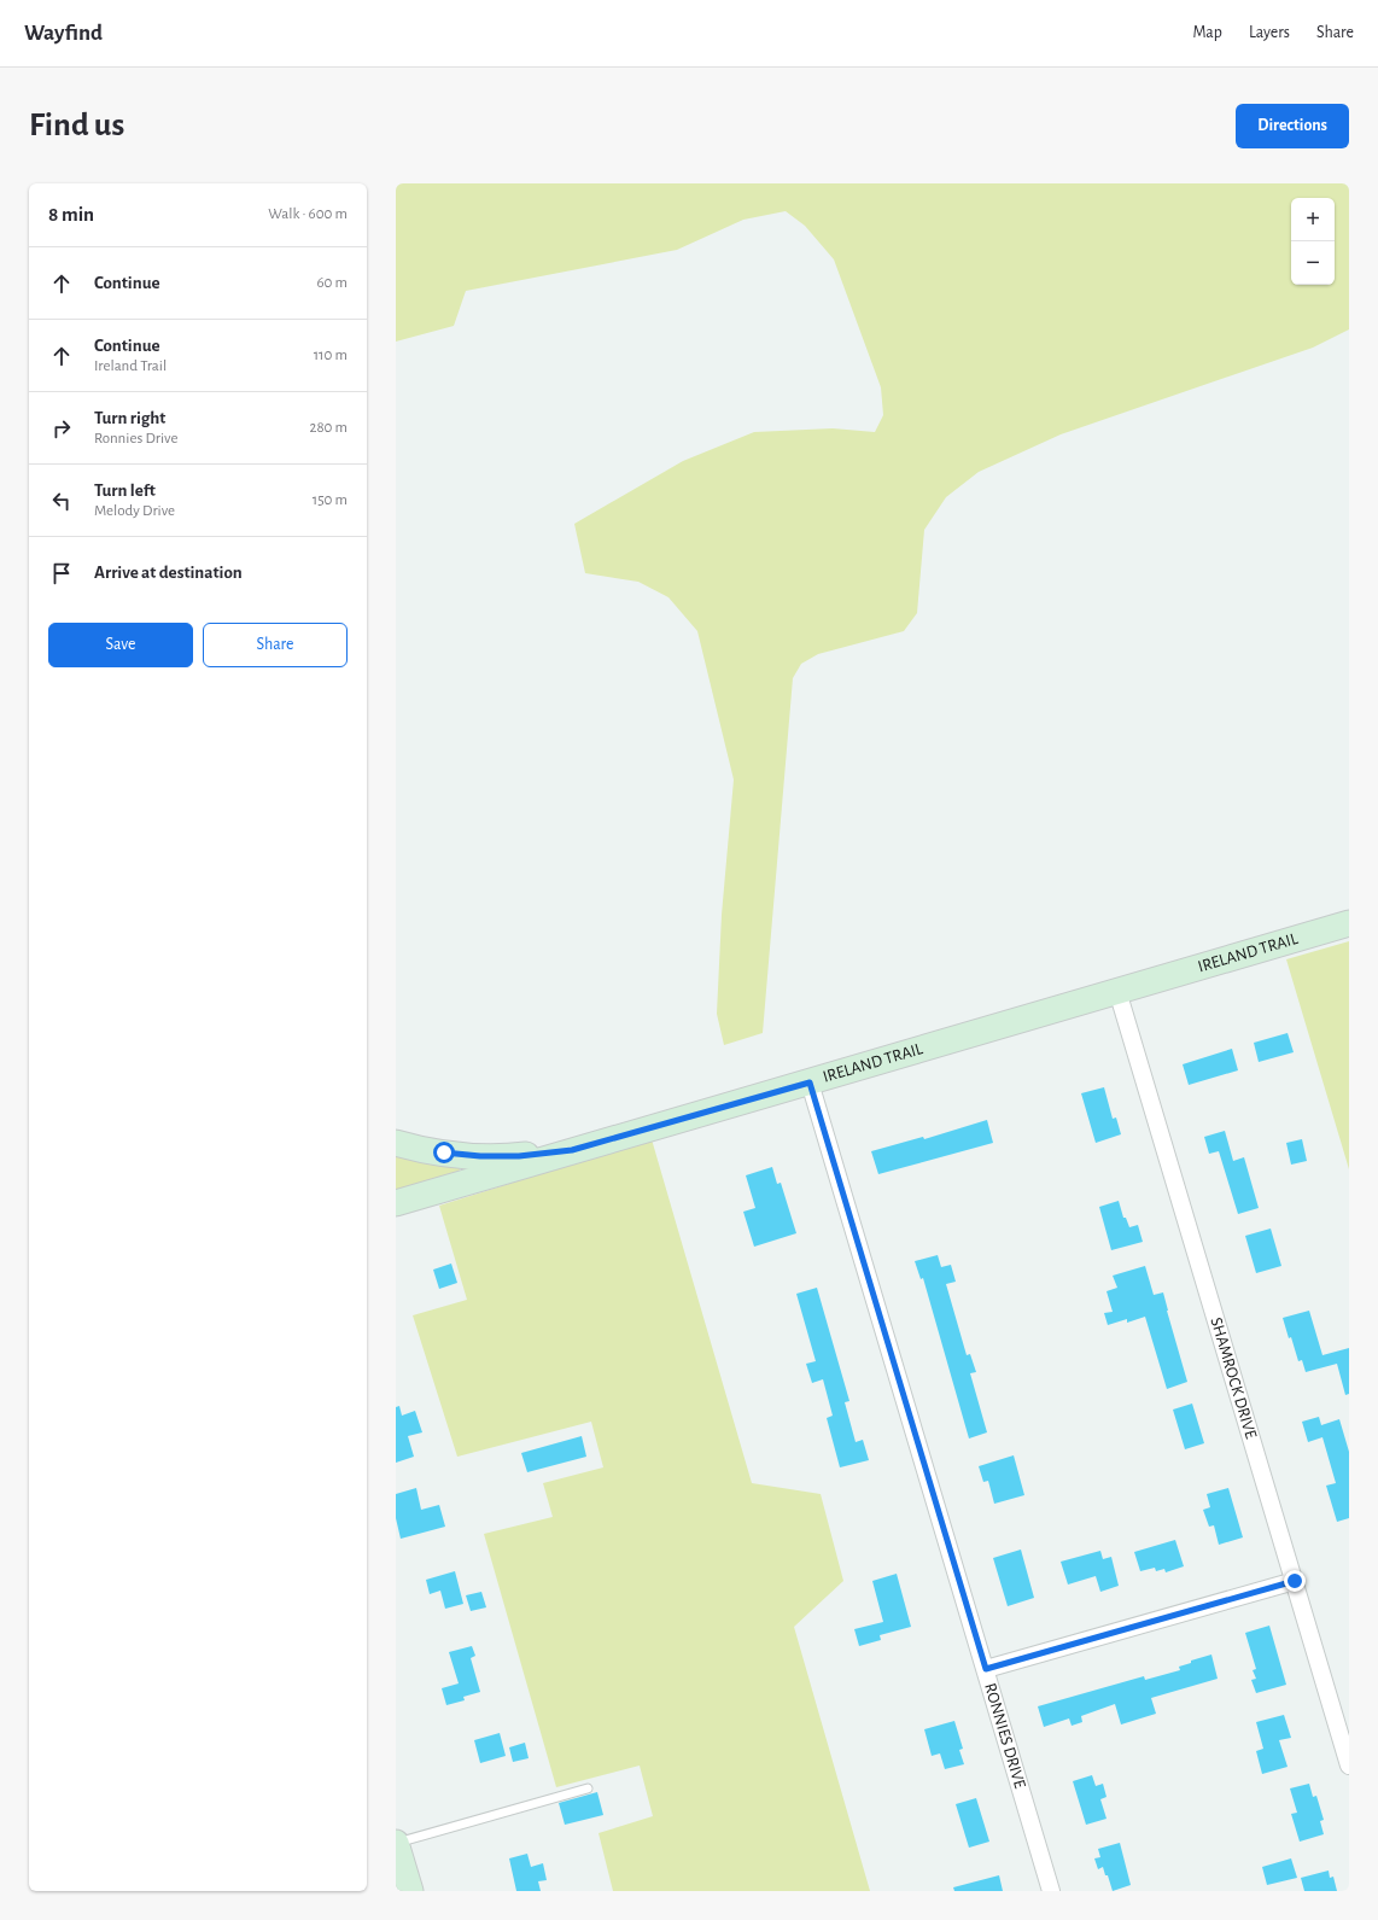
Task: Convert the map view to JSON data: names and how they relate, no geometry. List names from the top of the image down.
{
  "streets": {
    "street": ["IRELAND TRAIL", "SHAMROCK DRIVE", "RONNIES DRIVE"]
  },
  "crossings": [
    ["IRELAND TRAIL", "SHAMROCK DRIVE"],
    ["IRELAND TRAIL", "RONNIES DRIVE"]
  ],
  "page": {
    "header": "Wayfind",
    "nav": ["Map", "Layers", "Share"],
    "buttons": [
      "Directions",
      ["Save", "Share"]
    ],
    "title": "Find us",
    "heading": ["8 min", "Walk · 600 m"],
    "map_buttons": ["+", "−"],
    "list": [
      ["Continue", "60 m"],
      ["Continue", "Ireland Trail", "110 m"],
      ["Turn right", "Ronnies Drive", "280 m"],
      ["Turn left", "Melody Drive", "150 m"],
      "Arrive at destination"
    ]
  }
}
